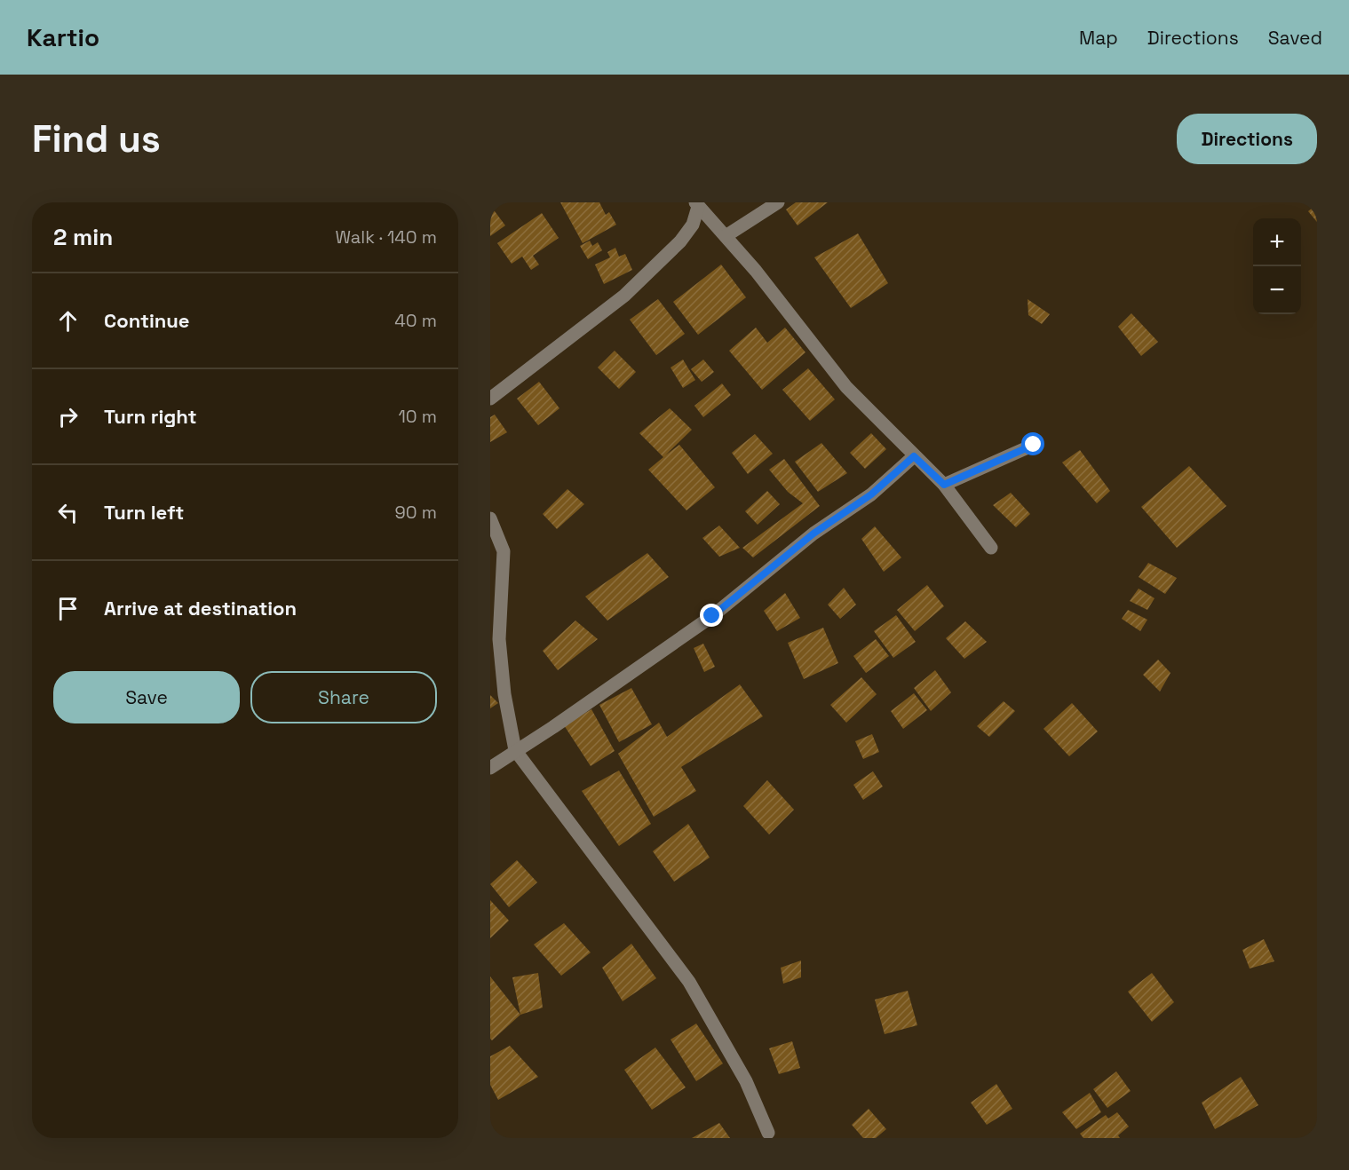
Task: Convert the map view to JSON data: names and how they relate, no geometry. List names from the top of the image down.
{
  "page": {
    "header": "Kartio",
    "nav": ["Map", "Directions", "Saved"],
    "buttons": [
      "Directions",
      ["Save", "Share"]
    ],
    "title": "Find us",
    "heading": ["2 min", "Walk · 140 m"],
    "map_buttons": ["+", "−"],
    "list": [
      ["Continue", "40 m"],
      ["Turn right", "10 m"],
      ["Turn left", "90 m"],
      "Arrive at destination"
    ]
  }
}
